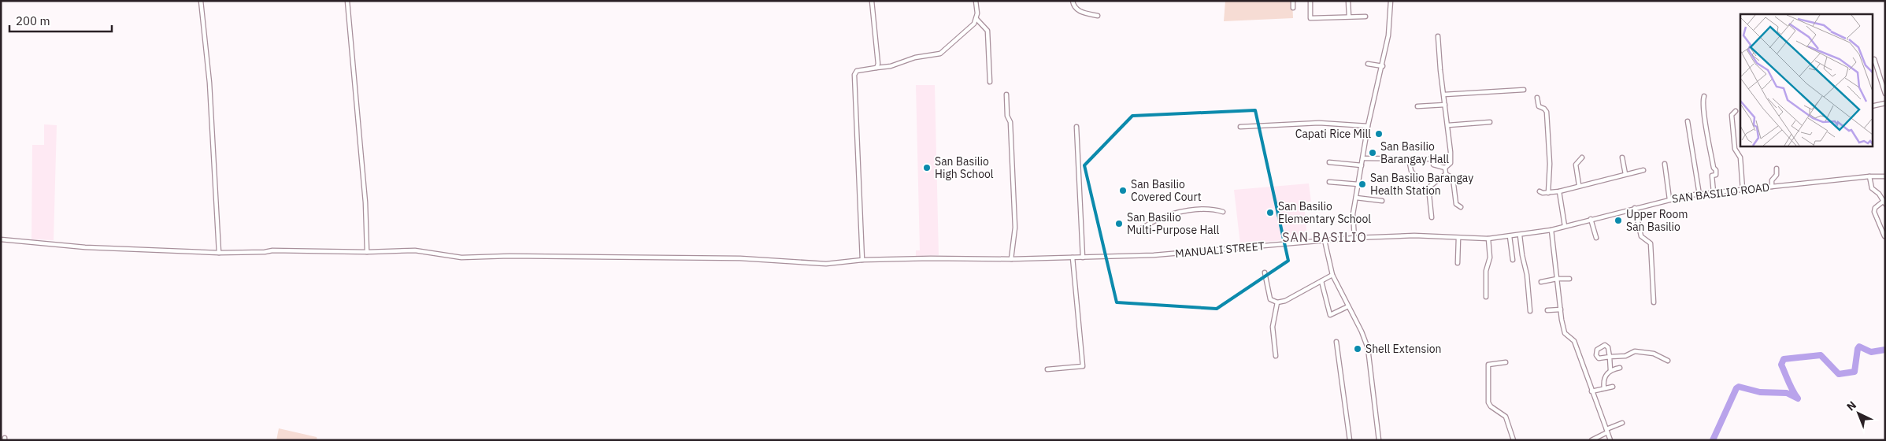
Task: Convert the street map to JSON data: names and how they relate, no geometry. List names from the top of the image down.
{
  "streets": {
    "street": ["SAN BASILIO ROAD", "MANUALI STREET"]
  },
  "crossings": [
    ["SAN BASILIO ROAD", "MANUALI STREET"]
  ],
  "districts": ["SAN BASILIO"],
  "places": [
    "Capati Rice Mill",
    "San Basilio Barangay Hall",
    "San Basilio High School",
    "San Basilio Barangay Health Station",
    "San Basilio Covered Court",
    "San Basilio Elementary School",
    "Upper Room San Basilio",
    "San Basilio Multi-Purpose Hall",
    "Shell Extension"
  ],
  "scale_bar": "200 m",
  "north": "top left"
}
